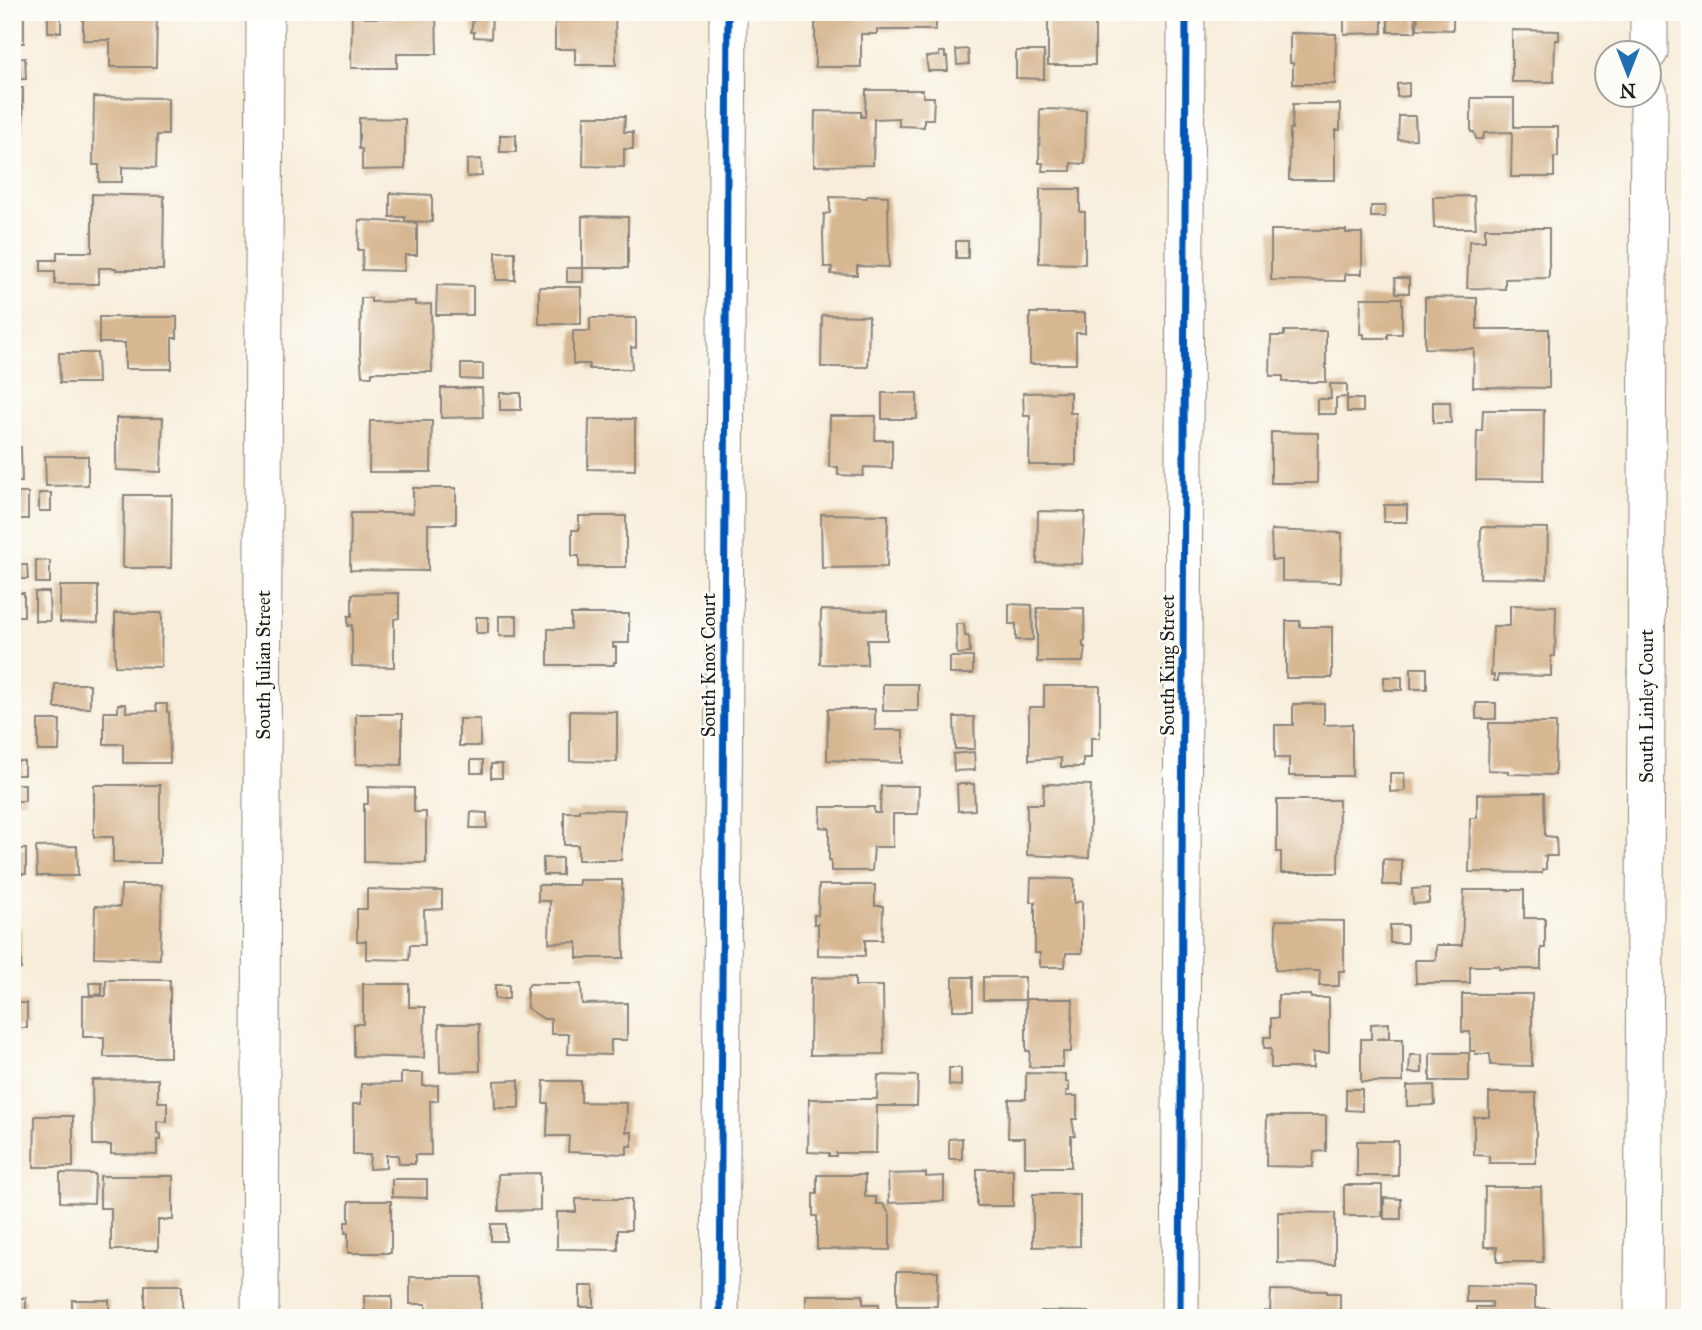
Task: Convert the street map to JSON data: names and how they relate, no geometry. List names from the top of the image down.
{
  "streets": {
    "street": [
      "South Julian Street",
      "South Knox Court",
      "South King Street",
      "South Linley Court"
    ]
  },
  "north": "bottom"
}
